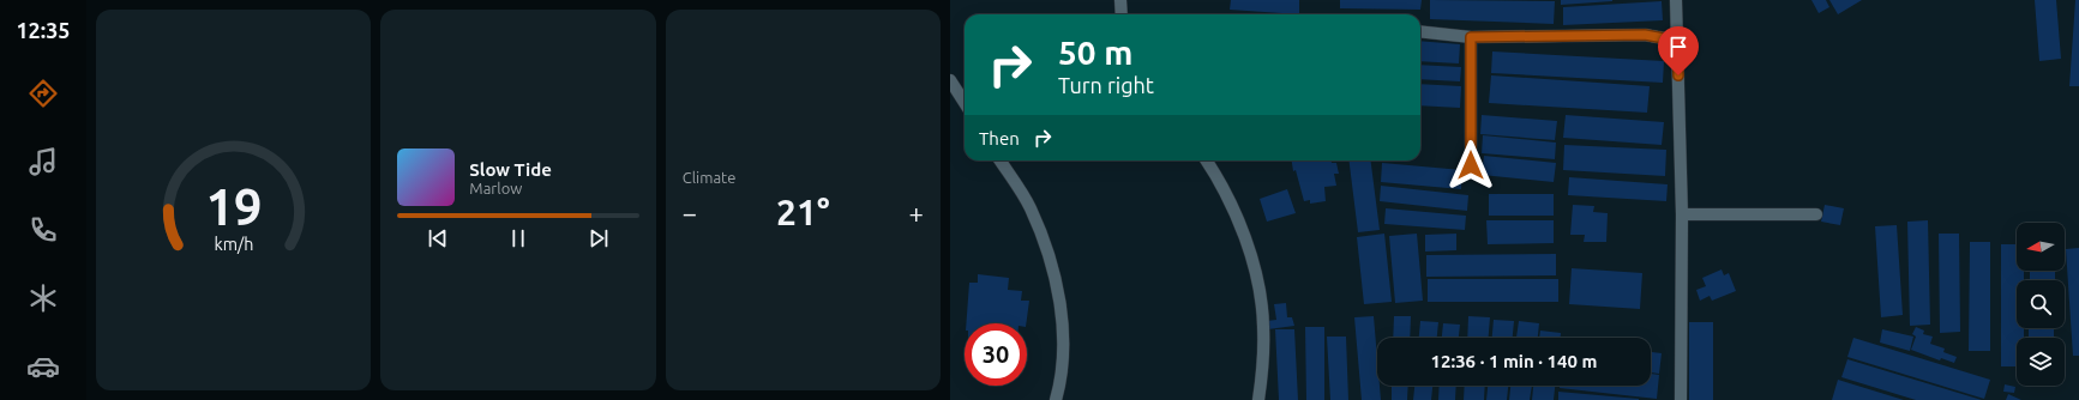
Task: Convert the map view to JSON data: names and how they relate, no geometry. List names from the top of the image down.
{
  "north": "left",
  "page": {
    "tabs": "12:35",
    "tile": "Climate",
    "turn": ["50 m", "Turn right"],
    "then": "Then",
    "song": ["Slow Tide", "Marlow"],
    "heat": ["−", "21°", "+"],
    "limit": "30",
    "trip": "12:36 · 1 min · 140 m",
    "gauge": ["19", "km/h"]
  }
}
